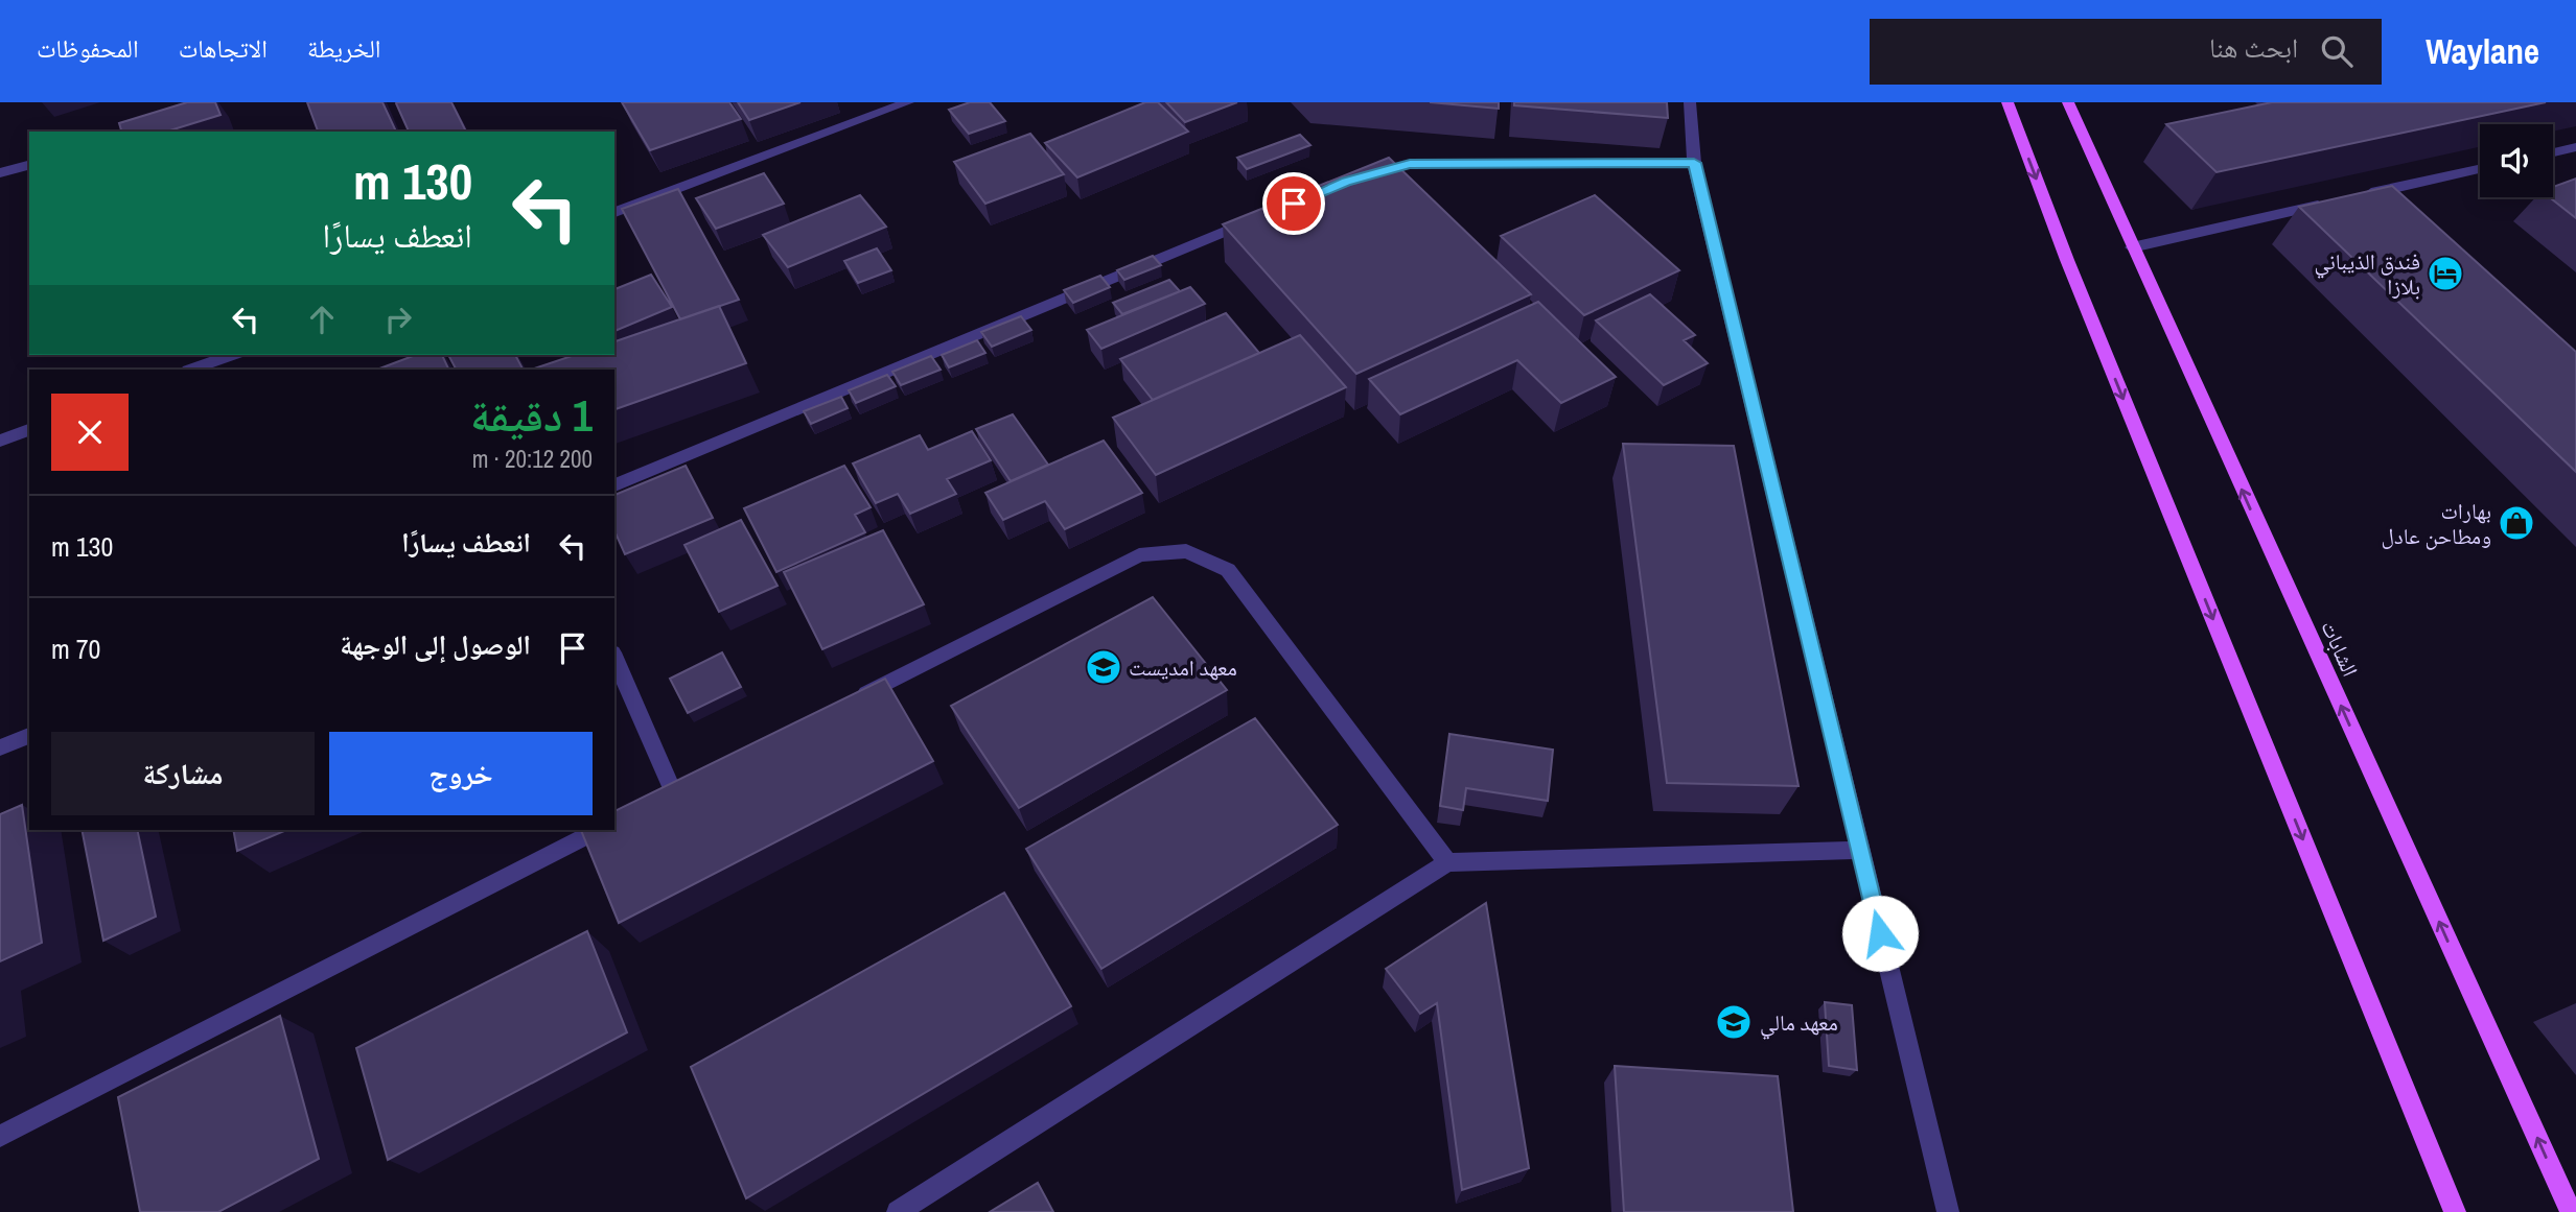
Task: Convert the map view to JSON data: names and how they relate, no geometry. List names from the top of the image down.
{
  "streets": {
    "main road": ["الشابات"]
  },
  "places": {
    "hotel": ["فندق الذيباني بلازا"],
    "shop": ["بهارات ومطاحن عادل"],
    "school or university": ["معهد امديست", "معهد مالي"]
  },
  "page": {
    "header": "Waylane",
    "search": "ابحث هنا",
    "nav": ["الخريطة", "الاتجاهات", "المحفوظات"],
    "turn": ["130 m", "انعطف يسارًا"],
    "heading": ["1 دقيقة", "200 m · 20:12"],
    "list": [
      {
        "name": "انعطف يسارًا",
        "value": "130 m"
      },
      {
        "name": "الوصول إلى الوجهة",
        "value": "70 m"
      }
    ],
    "buttons": ["خروج", "مشاركة"]
  }
}
